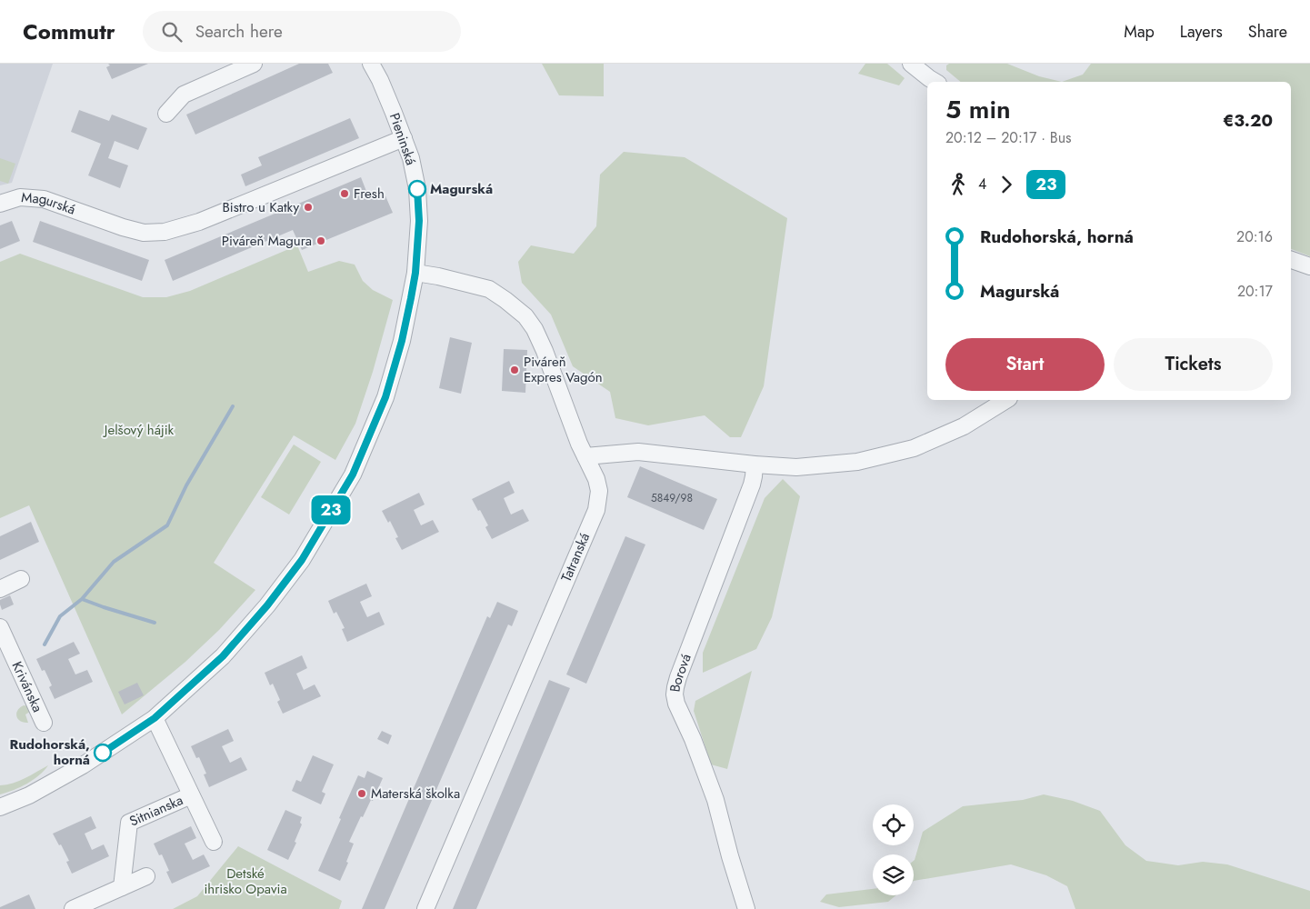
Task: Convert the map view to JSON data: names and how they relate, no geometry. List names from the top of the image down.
{
  "streets": {
    "street": [
      "Pieninská",
      "Magurská",
      "Tatranská",
      "Borová",
      "Krivánska",
      "Sitnianska"
    ]
  },
  "crossings": [
    ["Pieninská", "Magurská"],
    ["Pieninská", "Tatranská"],
    ["Pieninská", "Sitnianska"]
  ],
  "parks": ["Jelšový hájik", "Detské ihrisko Opavia"],
  "places": [
    "Magurská",
    "Fresh",
    "Bistro u Katky",
    "Piváreň Magura",
    "Piváreň Expres Vagón",
    "Rudohorská, horná",
    "Materská školka"
  ],
  "lines": ["bus line 23"],
  "house_numbers": ["5849/98"],
  "page": {
    "header": "Commutr",
    "search": "Search here",
    "nav": ["Map", "Layers", "Share"],
    "on_map": "23",
    "heading": ["5 min", "20:12 – 20:17 · Bus", "€3.20"],
    "legs": ["4", "23"],
    "list": [
      {
        "name": "Rudohorská, horná",
        "value": "20:16"
      },
      {
        "name": "Magurská",
        "value": "20:17"
      }
    ],
    "buttons": ["Start", "Tickets"]
  }
}
